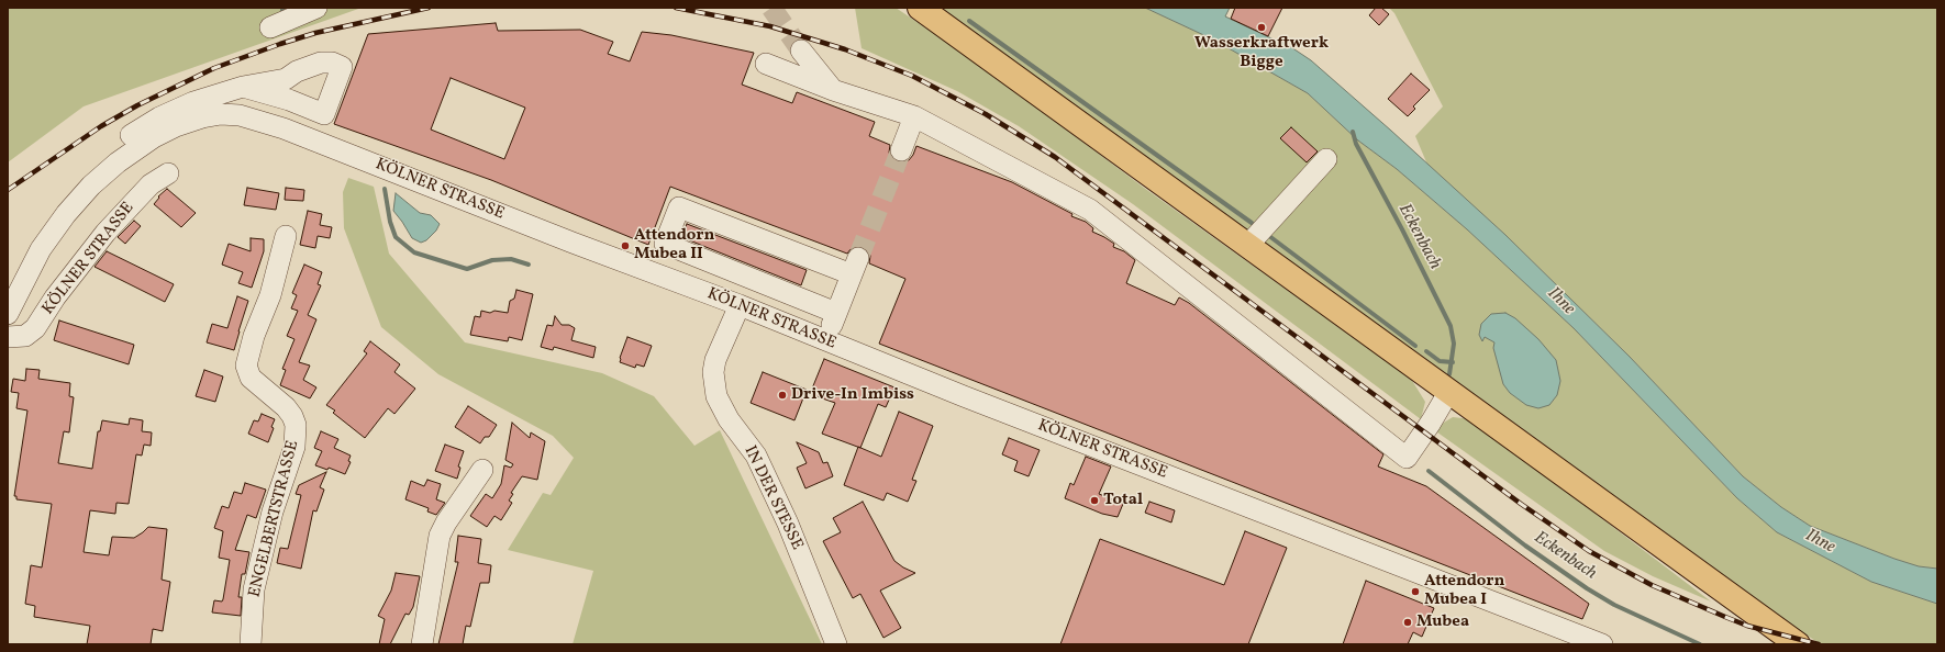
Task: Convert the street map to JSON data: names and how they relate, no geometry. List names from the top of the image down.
{
  "streets": {
    "street": ["KÖLNER STRASSE", "IN DER STESSE", "ENGELBERTSTRASSE"]
  },
  "crossings": [
    ["KÖLNER STRASSE", "IN DER STESSE"]
  ],
  "water": ["Eckenbach", "Ihne"],
  "places": [
    "Wasserkraftwerk Bigge",
    "Attendorn Mubea II",
    "Drive-In Imbiss",
    "Total",
    "Attendorn Mubea I",
    "Mubea"
  ]
}
